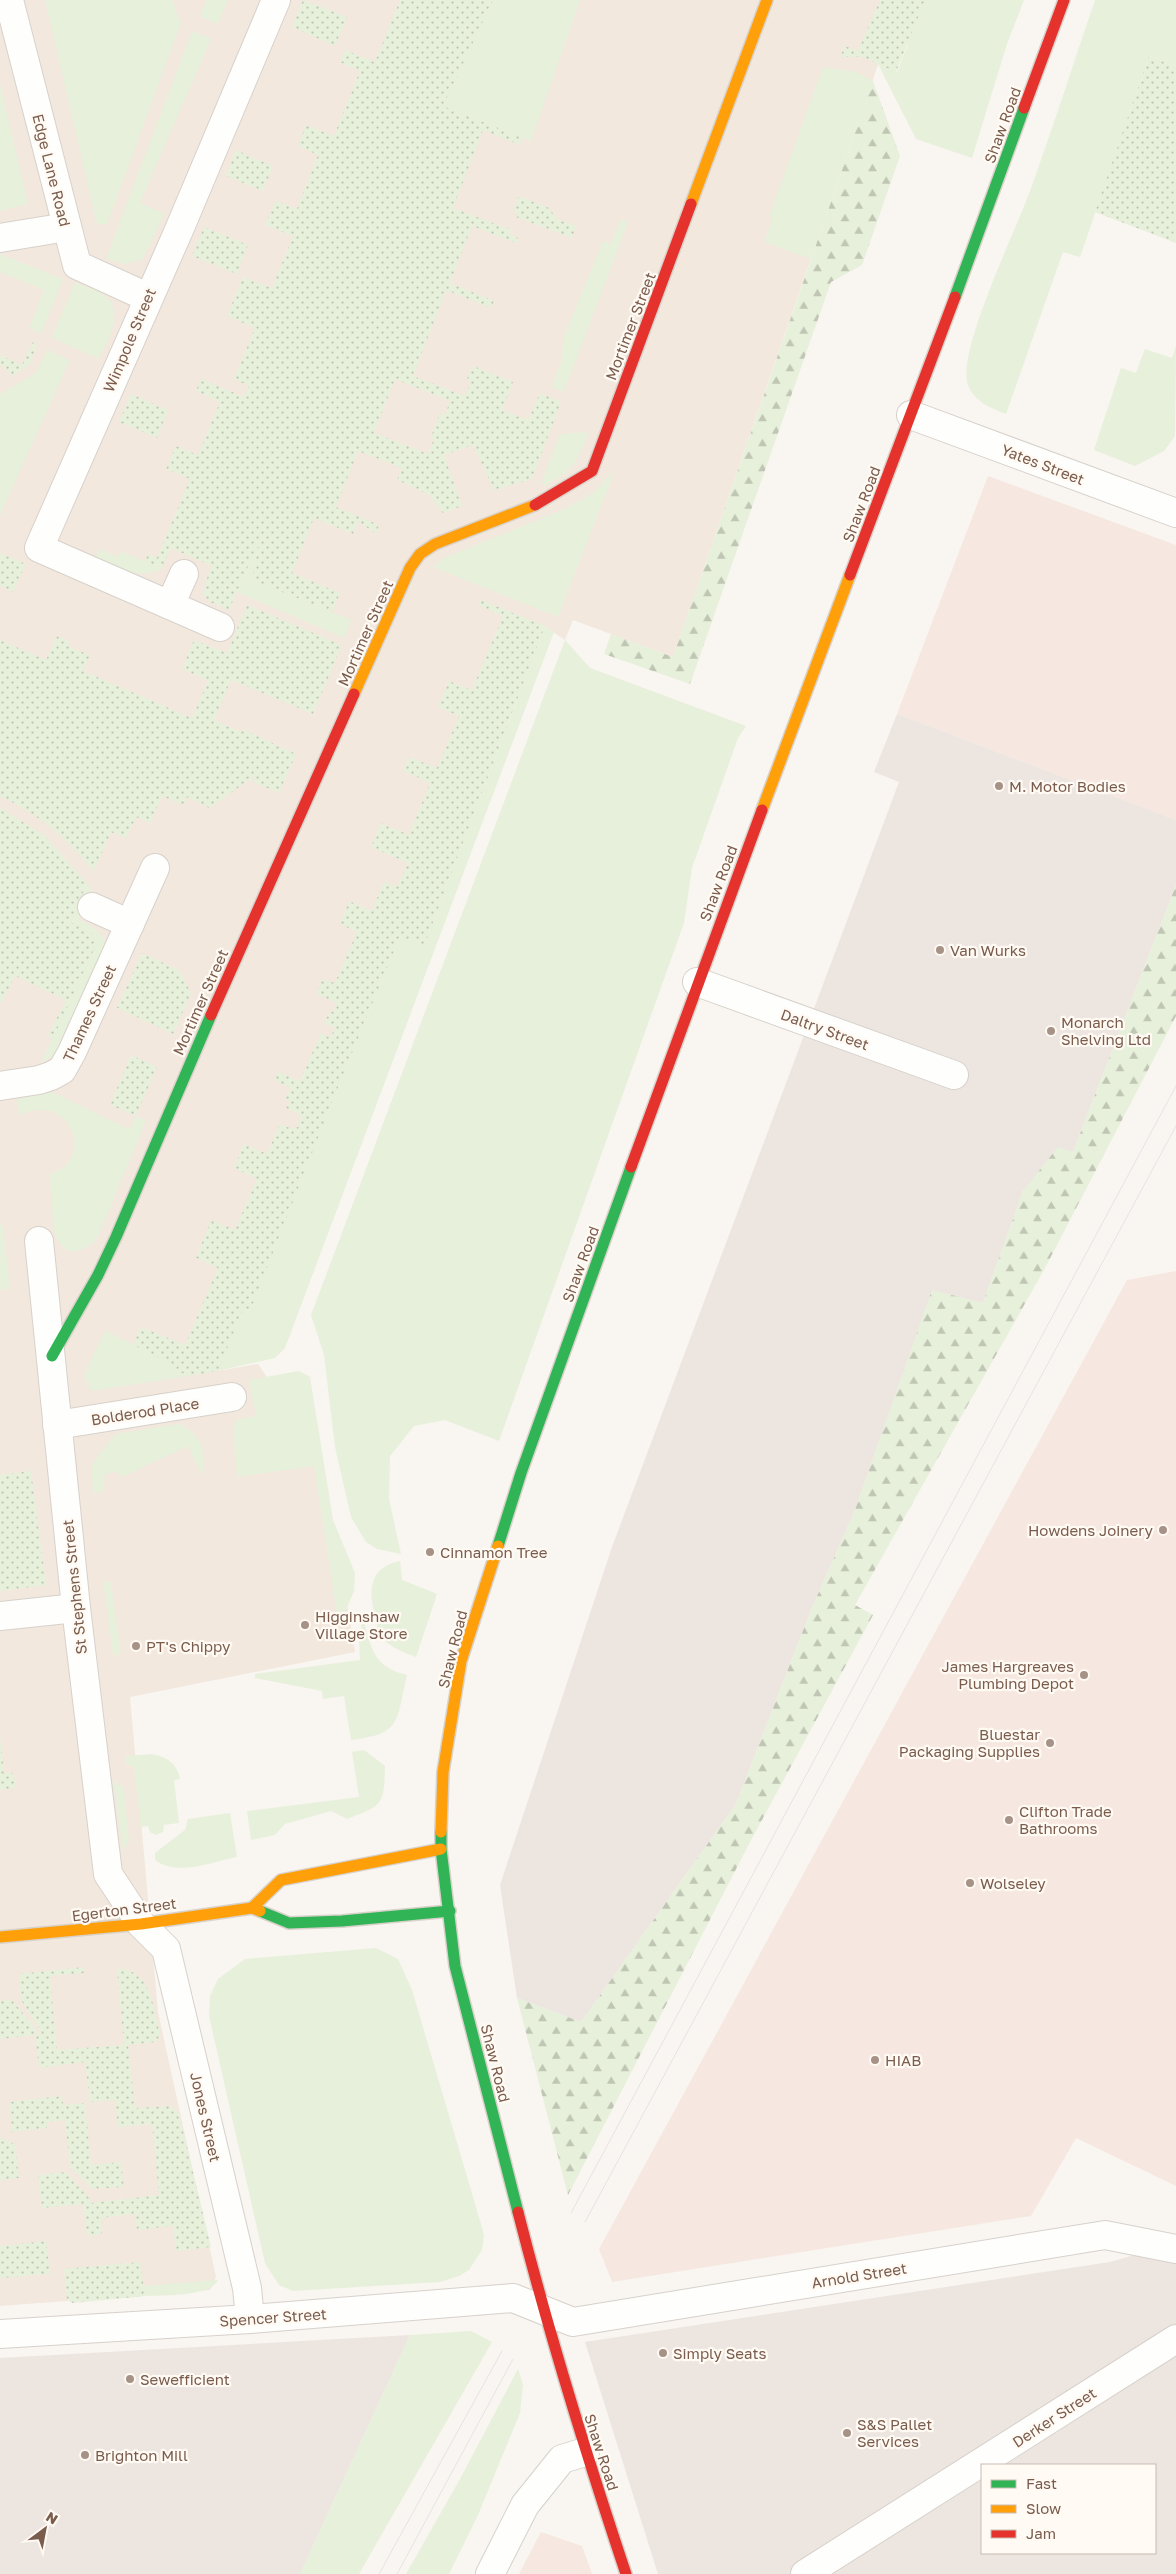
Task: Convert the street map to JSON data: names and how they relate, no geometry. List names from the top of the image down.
{
  "streets": {
    "main road": ["Shaw Road", "Mortimer Street", "Egerton Street"],
    "street": [
      "Edge Lane Road",
      "Wimpole Street",
      "Yates Street",
      "Thames Street",
      "Daltry Street",
      "Bolderod Place",
      "St Stephens Street",
      "Jones Street",
      "Arnold Street",
      "Spencer Street",
      "Derker Street"
    ]
  },
  "crossings": [
    ["Shaw Road", "Yates Street"],
    ["Shaw Road", "Daltry Street"],
    ["Shaw Road", "Arnold Street"],
    ["Shaw Road", "Spencer Street"],
    ["Edge Lane Road", "Wimpole Street"],
    ["Mortimer Street", "St Stephens Street"],
    ["Bolderod Place", "St Stephens Street"],
    ["St Stephens Street", "Egerton Street"],
    ["St Stephens Street", "Jones Street"],
    ["Egerton Street", "Jones Street"],
    ["Jones Street", "Spencer Street"],
    ["Arnold Street", "Spencer Street"]
  ],
  "places": [
    "M. Motor Bodies",
    "Van Wurks",
    "Monarch Shelving Ltd",
    "Howdens Joinery",
    "Cinnamon Tree",
    "Higginshaw Village Store",
    "PT's Chippy",
    "James Hargreaves Plumbing Depot",
    "Bluestar Packaging Supplies",
    "Clifton Trade Bathrooms",
    "Wolseley",
    "HIAB",
    "Simply Seats",
    "Sewefficient",
    "S&S Pallet Services",
    "Brighton Mill"
  ],
  "legend": ["Fast", "Slow", "Jam"],
  "north": "top right"
}
